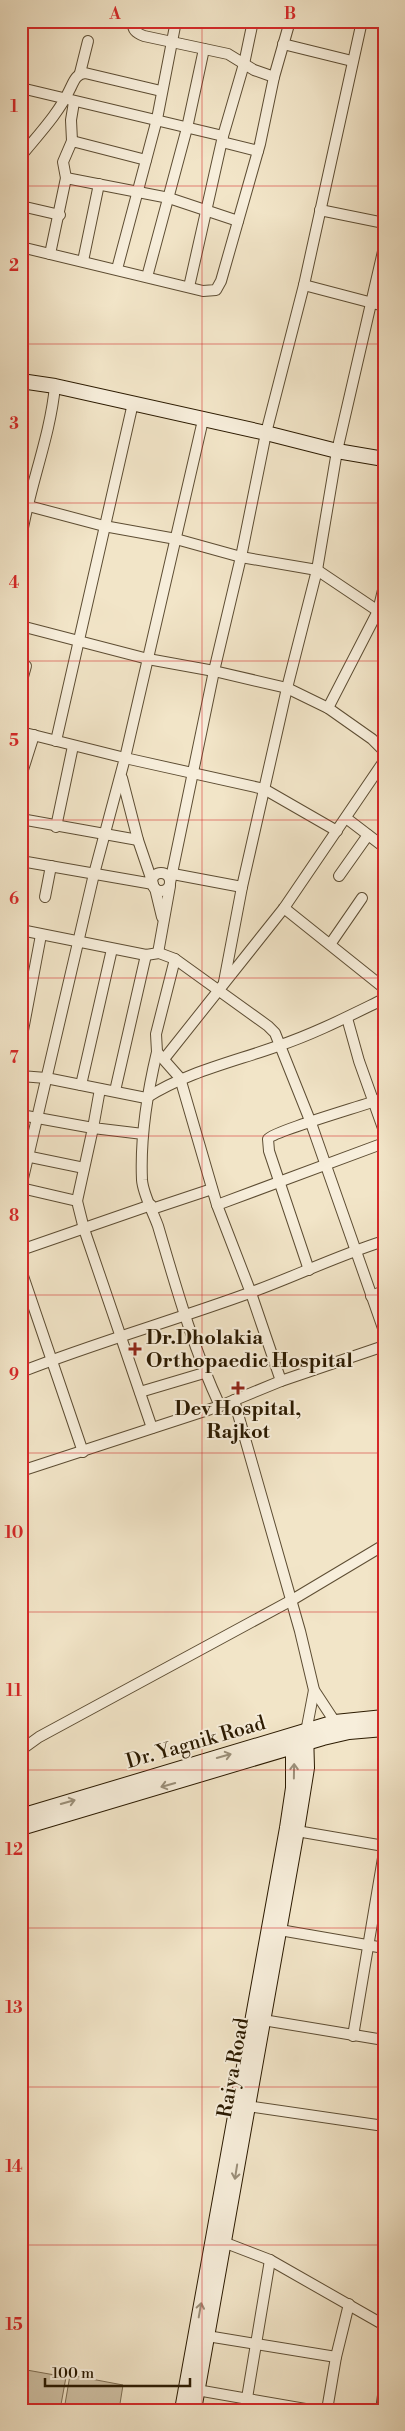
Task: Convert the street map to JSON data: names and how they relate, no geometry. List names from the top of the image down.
{
  "streets": {
    "street": ["Dr. Yagnik Road", "Raiya Road"]
  },
  "crossings": [
    ["Dr. Yagnik Road", "Raiya Road"]
  ],
  "places": {
    "health": ["Dr.Dholakia Orthopaedic Hospital", "Dev Hospital, Rajkot"]
  },
  "scale_bar": "100 m",
  "grid": {
    "columns": ["A", "B"],
    "rows": [
      "1",
      "2",
      "3",
      "4",
      "5",
      "6",
      "7",
      "8",
      "9",
      "10",
      "11",
      "12",
      "13",
      "14",
      "15"
    ]
  }
}
